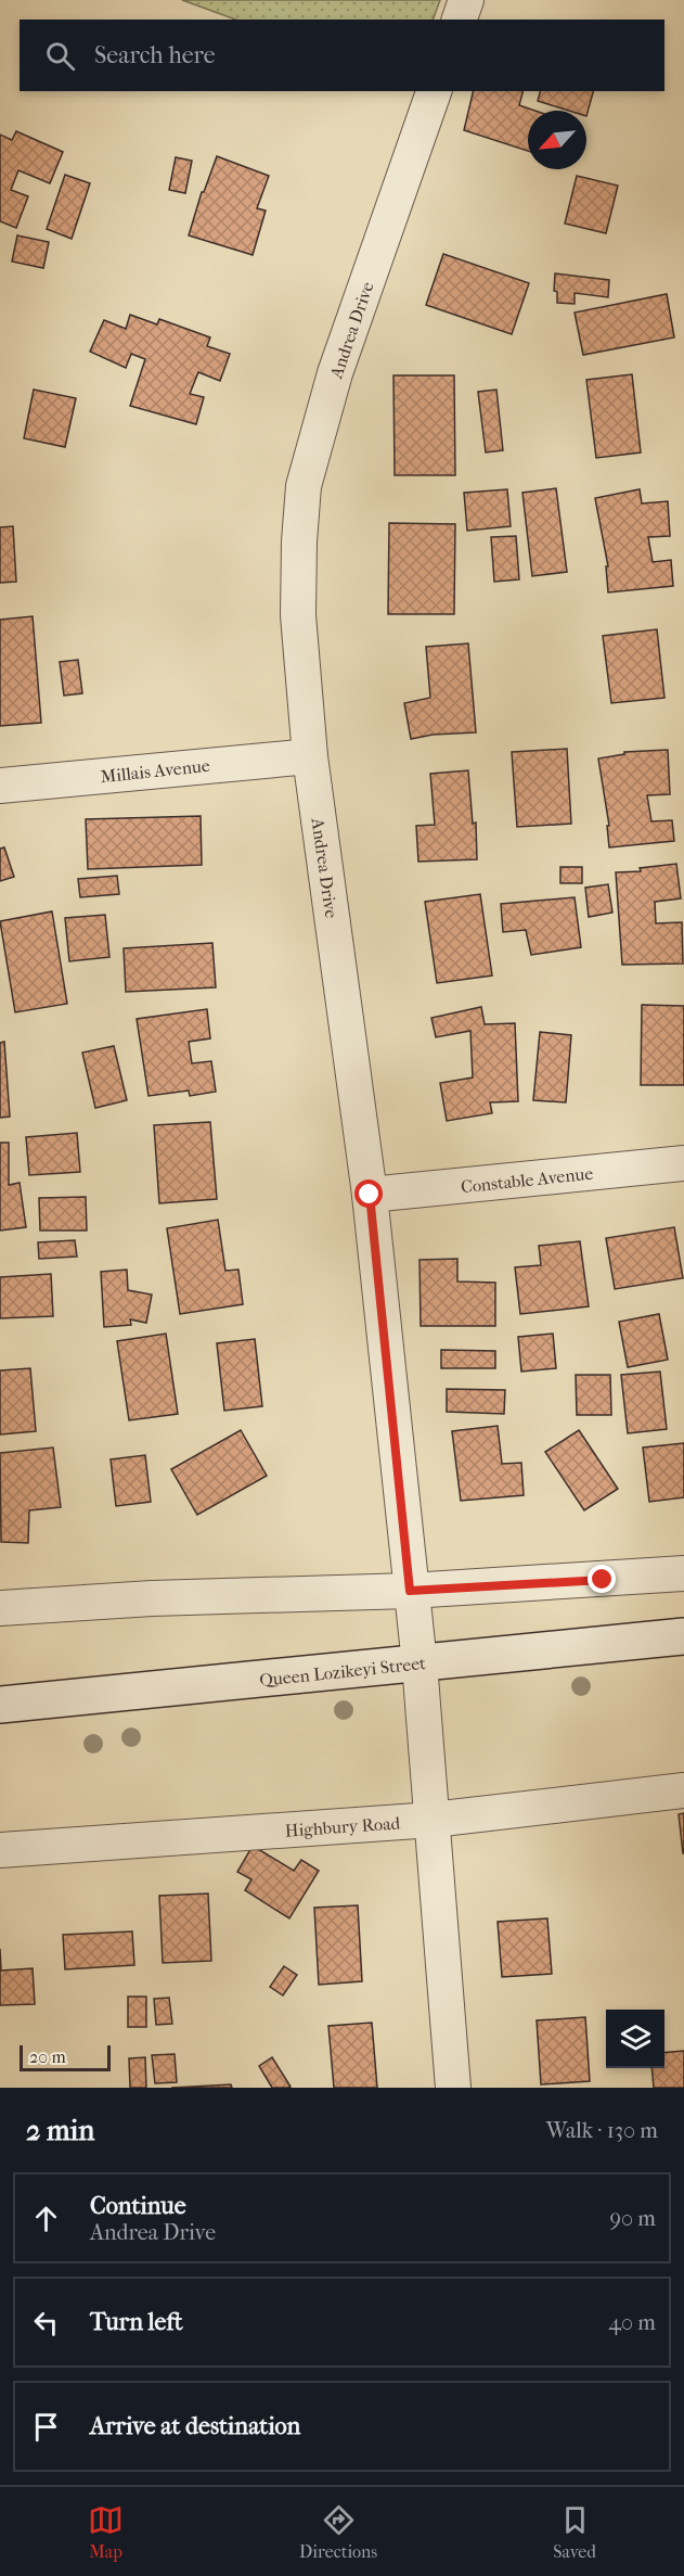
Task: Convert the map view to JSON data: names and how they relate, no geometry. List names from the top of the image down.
{
  "streets": {
    "main road": ["Queen Lozikeyi Street"],
    "street": [
      "Andrea Drive",
      "Millais Avenue",
      "Constable Avenue",
      "Highbury Road"
    ]
  },
  "crossings": [
    ["Andrea Drive", "Millais Avenue"],
    ["Andrea Drive", "Constable Avenue"],
    ["Andrea Drive", "Queen Lozikeyi Street"],
    ["Andrea Drive", "Highbury Road"]
  ],
  "scale_bar": "20 m",
  "north": "bottom left",
  "page": {
    "search": "Search here",
    "scale": "20 m",
    "heading": ["2 min", "Walk · 130 m"],
    "list": [
      ["Continue", "Andrea Drive", "90 m"],
      ["Turn left", "40 m"],
      "Arrive at destination"
    ],
    "nav": ["Map", "Directions", "Saved"]
  }
}
